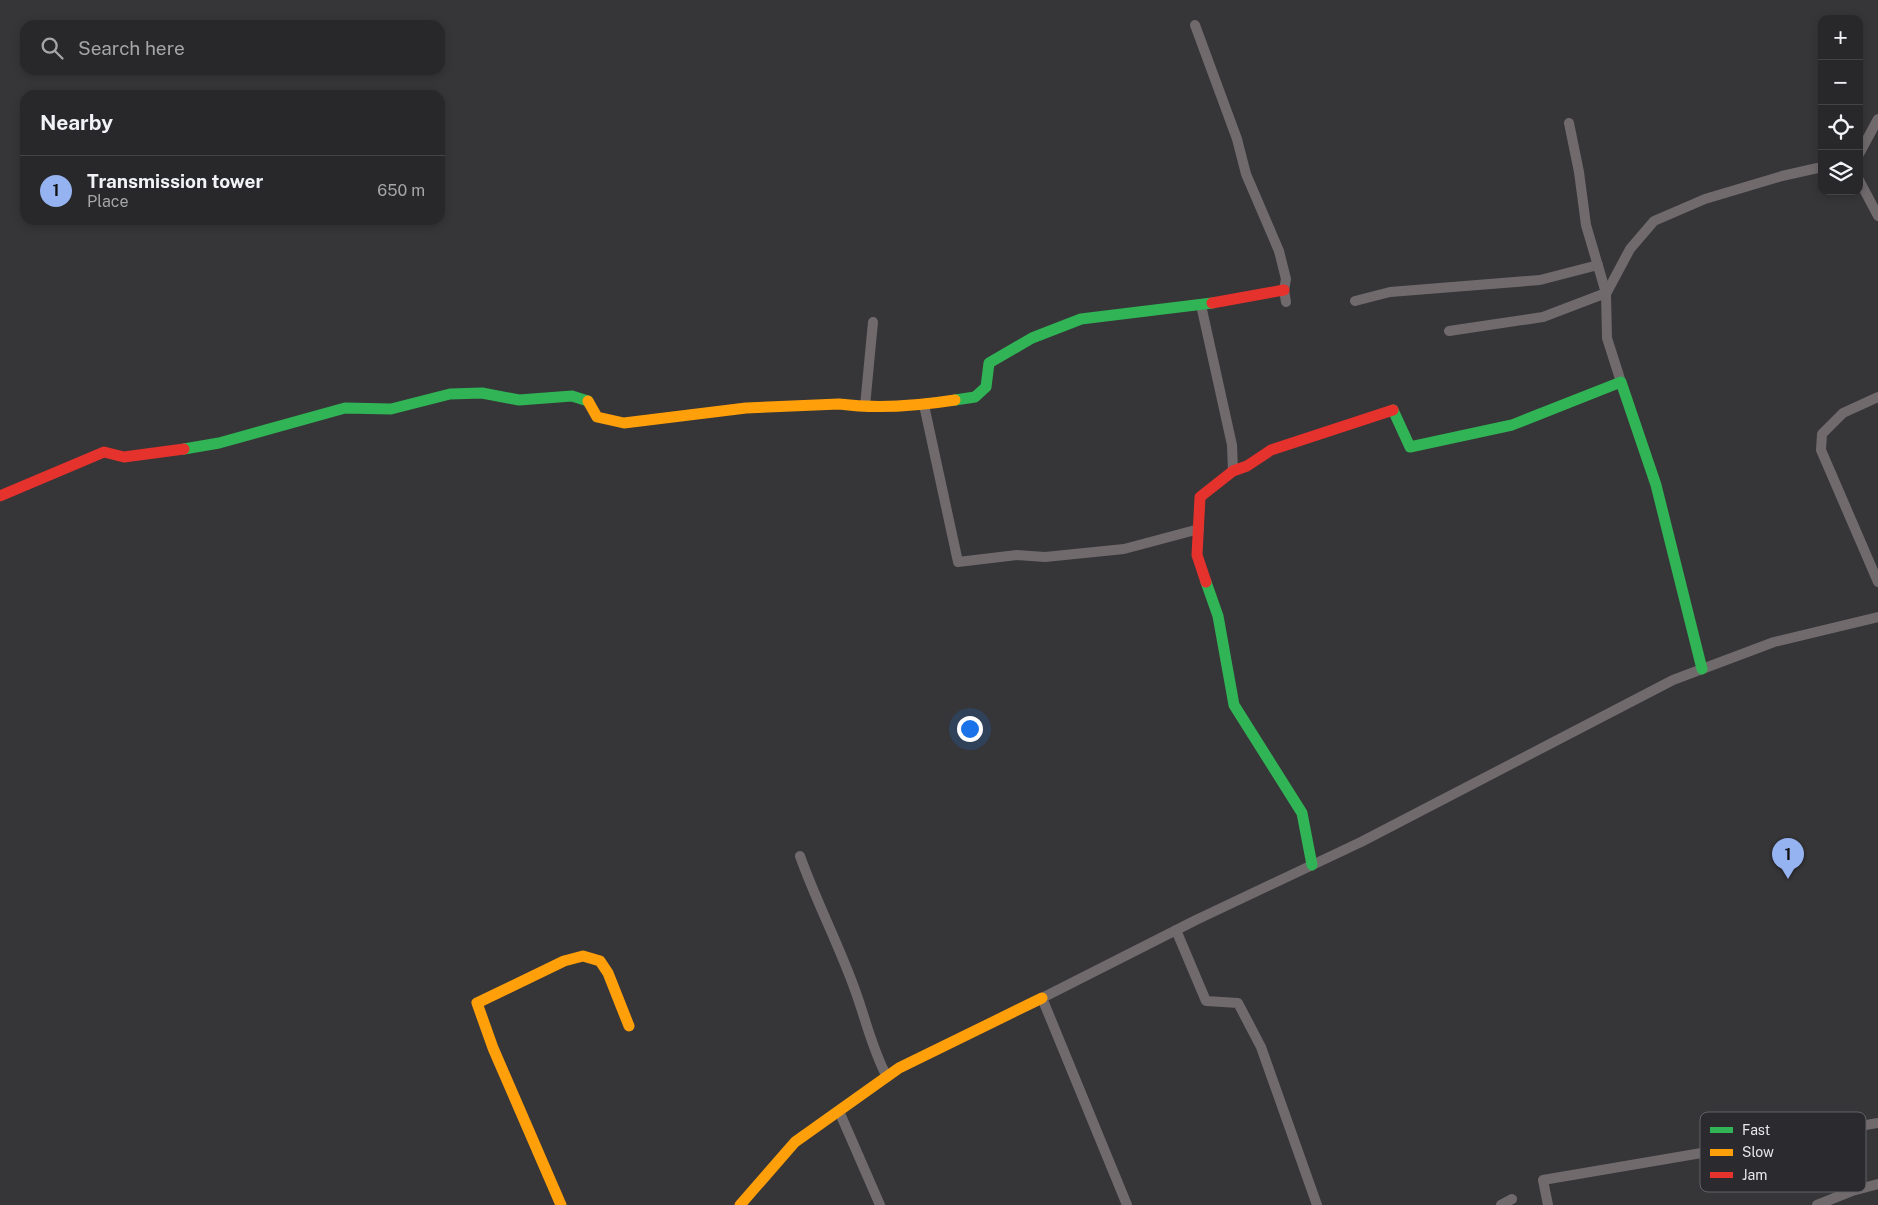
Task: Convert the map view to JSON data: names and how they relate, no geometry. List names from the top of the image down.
{
  "legend": ["Fast", "Slow", "Jam"],
  "page": {
    "map_buttons": ["+", "−"],
    "search": "Search here",
    "heading": "Nearby",
    "list": [
      {
        "mark": "1",
        "name": "Transmission tower",
        "note": "Place",
        "value": "650 m"
      }
    ],
    "pins": "1"
  }
}
